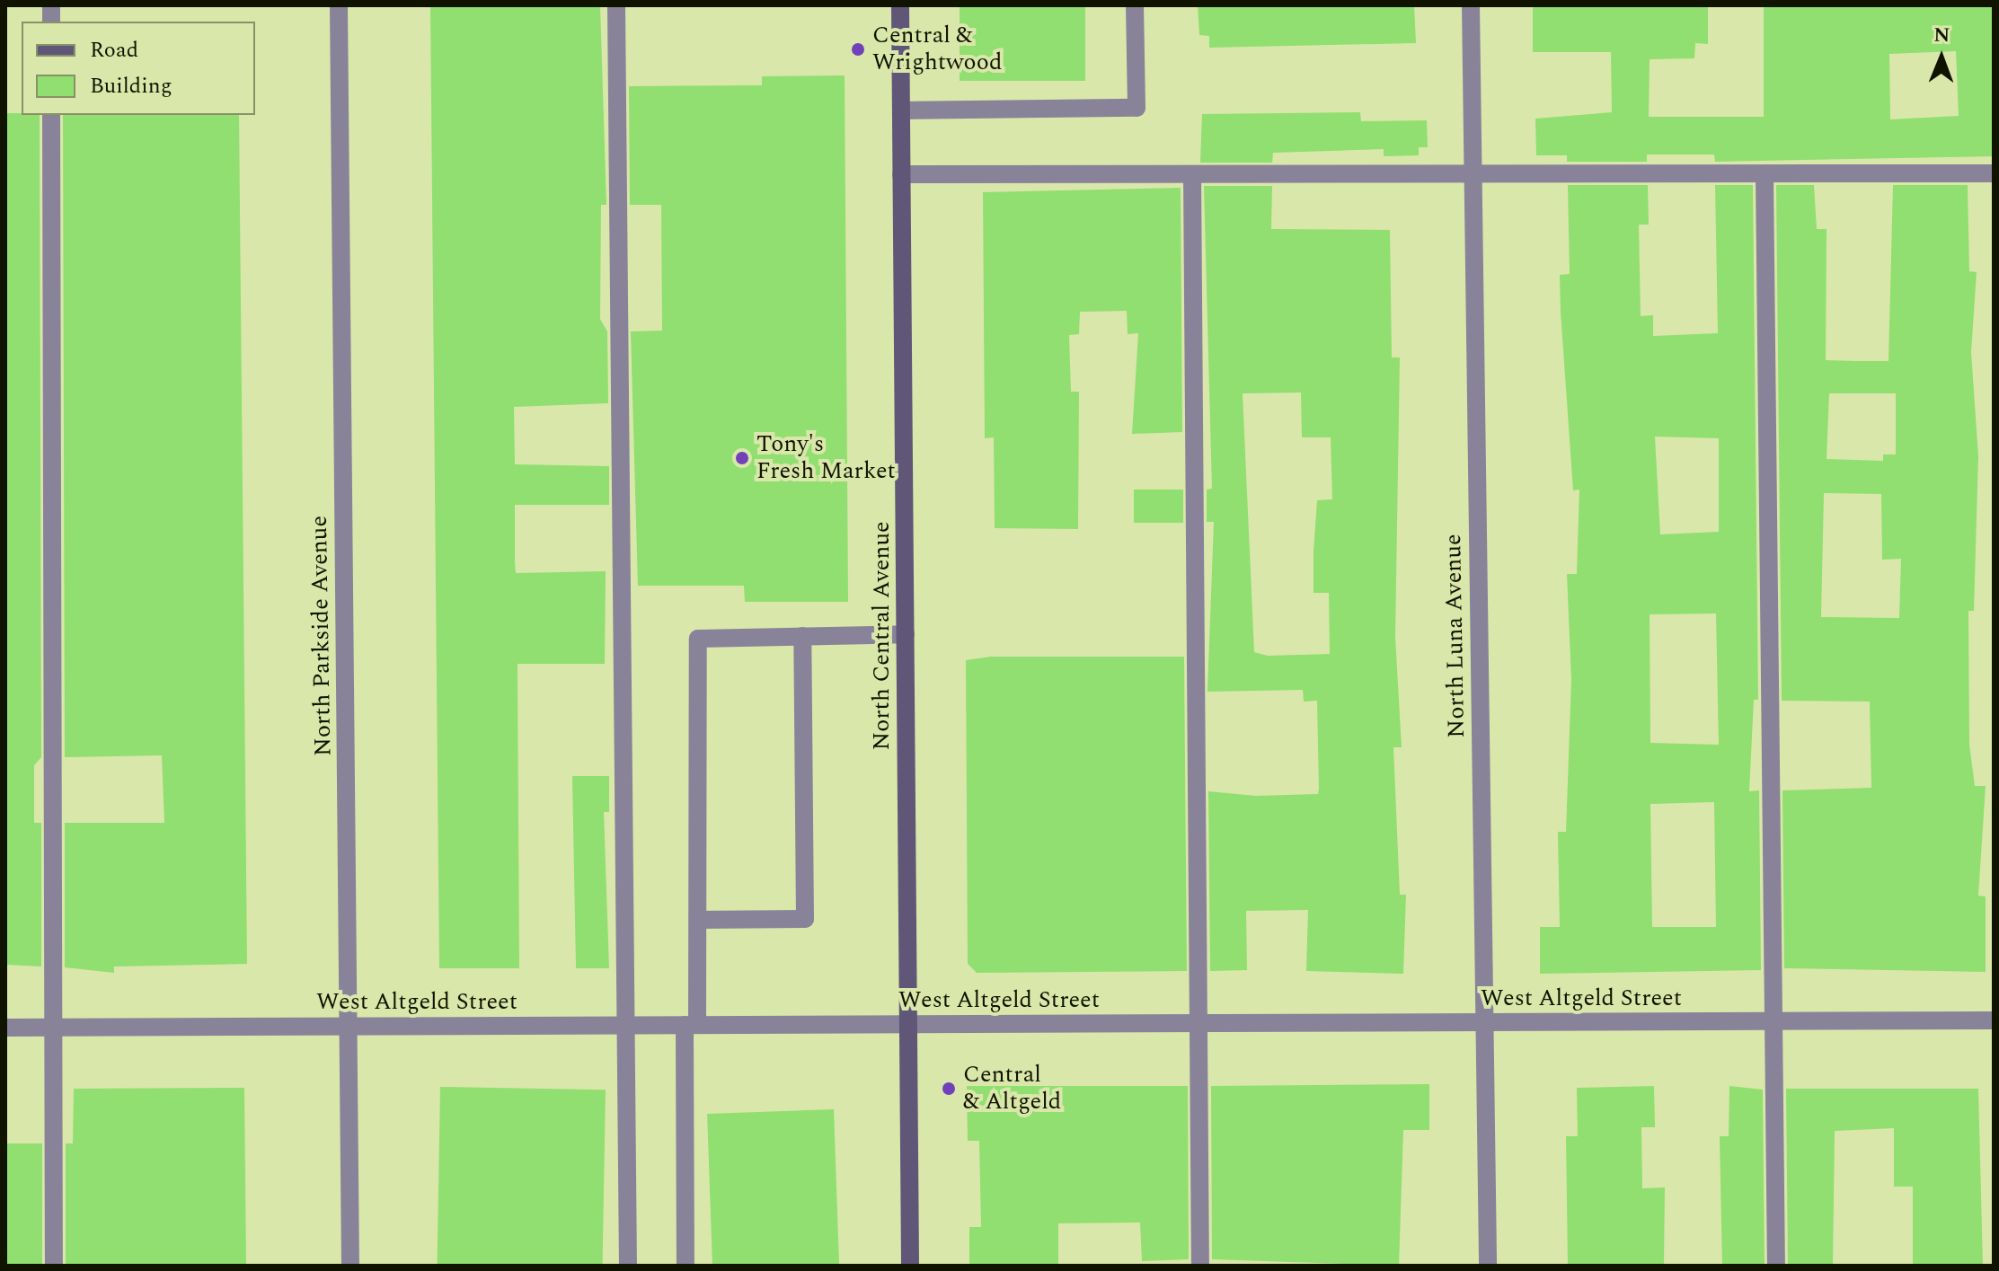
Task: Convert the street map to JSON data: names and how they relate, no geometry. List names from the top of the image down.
{
  "streets": {
    "street": [
      "North Parkside Avenue",
      "North Central Avenue",
      "North Luna Avenue",
      "West Altgeld Street"
    ]
  },
  "crossings": [
    ["North Parkside Avenue", "West Altgeld Street"],
    ["North Central Avenue", "West Altgeld Street"],
    ["North Luna Avenue", "West Altgeld Street"]
  ],
  "places": ["Central & Wrightwood", "Tony's Fresh Market", "Central & Altgeld"],
  "legend": ["Road", "Building"],
  "north": "top"
}
